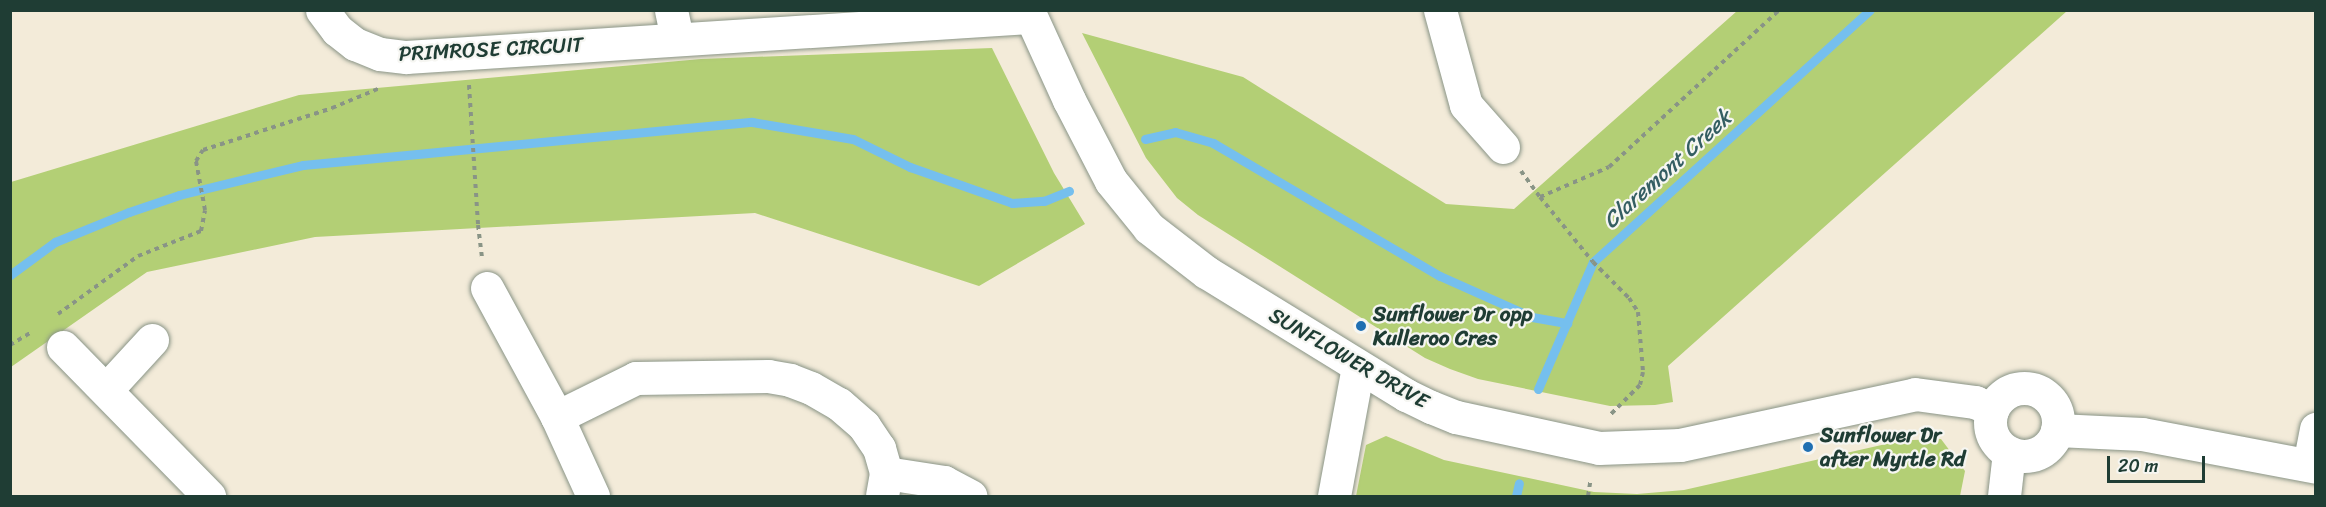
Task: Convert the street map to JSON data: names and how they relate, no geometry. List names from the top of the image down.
{
  "streets": {
    "street": ["PRIMROSE CIRCUIT", "SUNFLOWER DRIVE"]
  },
  "crossings": [
    ["PRIMROSE CIRCUIT", "SUNFLOWER DRIVE"]
  ],
  "water": ["Claremont Creek"],
  "places": ["Sunflower Dr opp Kulleroo Cres", "Sunflower Dr after Myrtle Rd"],
  "scale_bar": "20 m"
}
